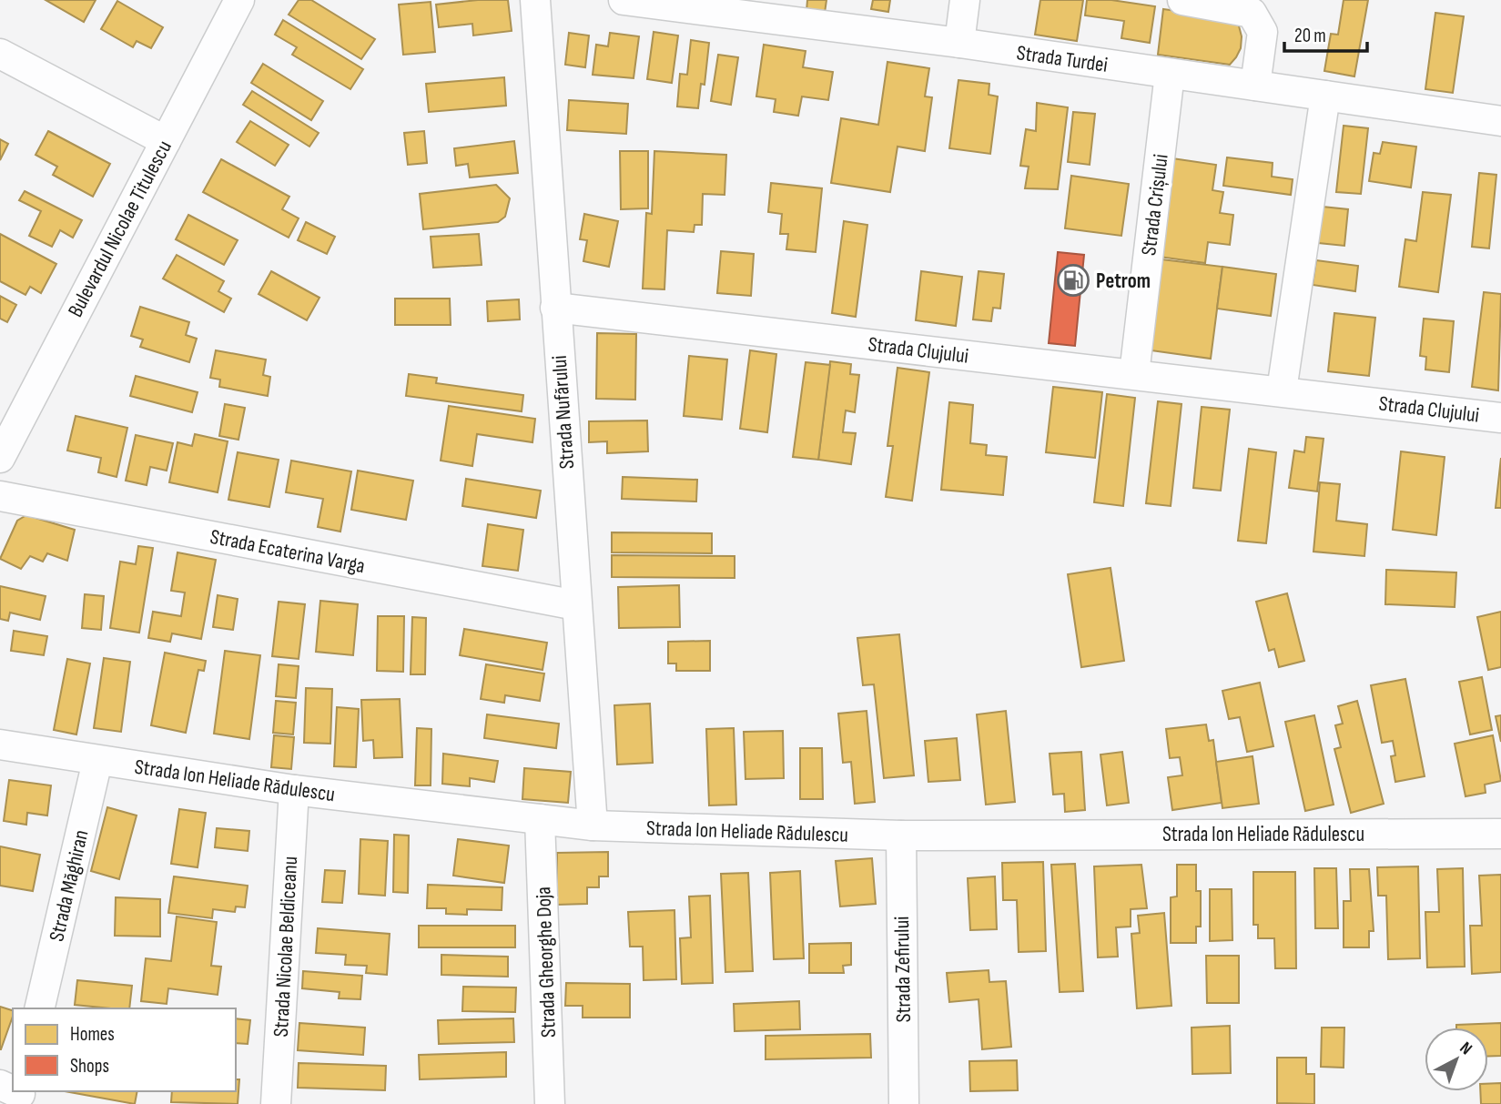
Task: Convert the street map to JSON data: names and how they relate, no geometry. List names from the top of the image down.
{
  "streets": {
    "street": [
      "Strada Turdei",
      "Strada Crișului",
      "Bulevardul Nicolae Titulescu",
      "Strada Clujului",
      "Strada Nufărului",
      "Strada Ecaterina Varga",
      "Strada Ion Heliade Rădulescu",
      "Strada Măghiran",
      "Strada Nicolae Beldiceanu",
      "Strada Gheorghe Doja",
      "Strada Zefirului"
    ]
  },
  "crossings": [
    ["Strada Turdei", "Strada Crișului"],
    ["Strada Crișului", "Strada Clujului"],
    ["Strada Clujului", "Strada Nufărului"],
    ["Strada Nufărului", "Strada Ecaterina Varga"],
    ["Strada Nufărului", "Strada Ion Heliade Rădulescu"],
    ["Strada Ion Heliade Rădulescu", "Strada Măghiran"],
    ["Strada Ion Heliade Rădulescu", "Strada Nicolae Beldiceanu"],
    ["Strada Ion Heliade Rădulescu", "Strada Gheorghe Doja"],
    ["Strada Ion Heliade Rădulescu", "Strada Zefirului"]
  ],
  "places": {
    "fuel station": ["Petrom"]
  },
  "legend": ["Homes", "Shops"],
  "scale_bar": "20 m",
  "north": "top right"
}
